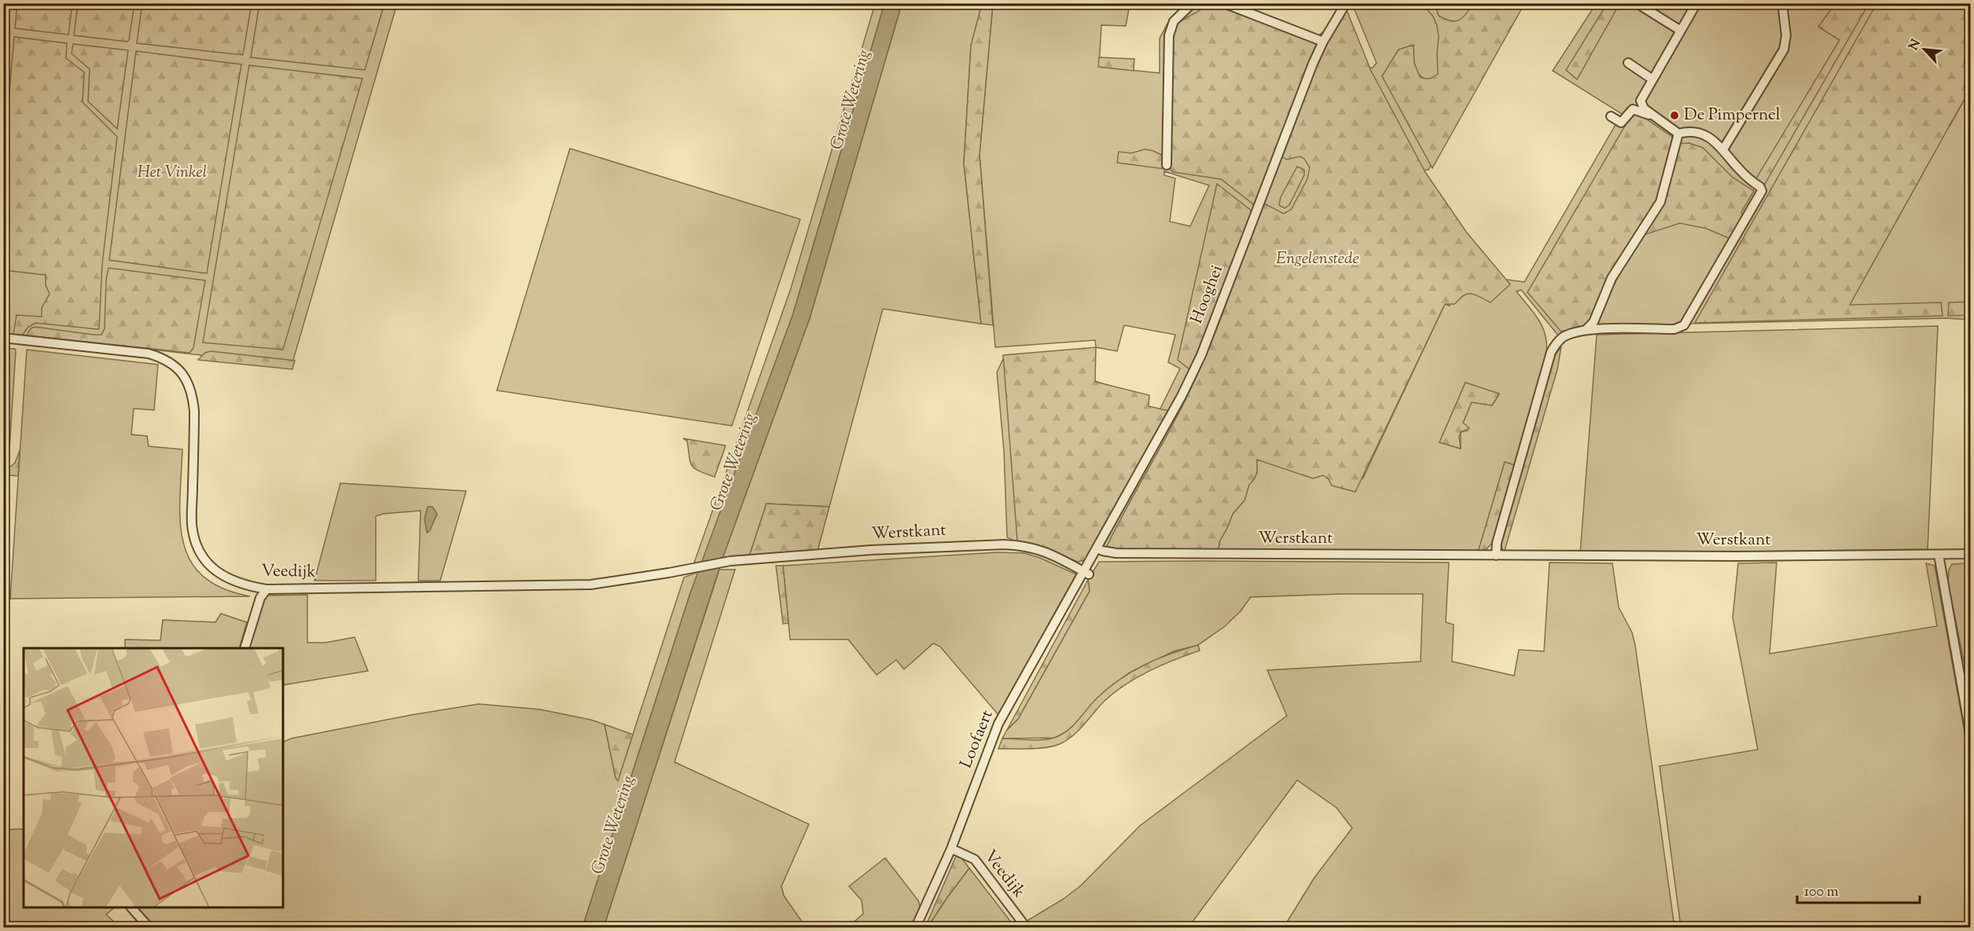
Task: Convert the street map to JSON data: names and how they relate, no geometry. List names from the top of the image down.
{
  "streets": {
    "street": [
      "Hooghei",
      "Werstkant",
      "Veedijk",
      "Loofaert"
    ]
  },
  "crossings": [
    ["Hooghei", "Werstkant"],
    ["Hooghei", "Loofaert"],
    ["Werstkant", "Veedijk"],
    ["Werstkant", "Loofaert"],
    ["Veedijk", "Loofaert"]
  ],
  "water": ["Grote Wetering"],
  "parks": ["Het Vinkel", "Engelenstede"],
  "places": ["De Pimpernel"],
  "scale_bar": "100 m",
  "north": "top left"
}
